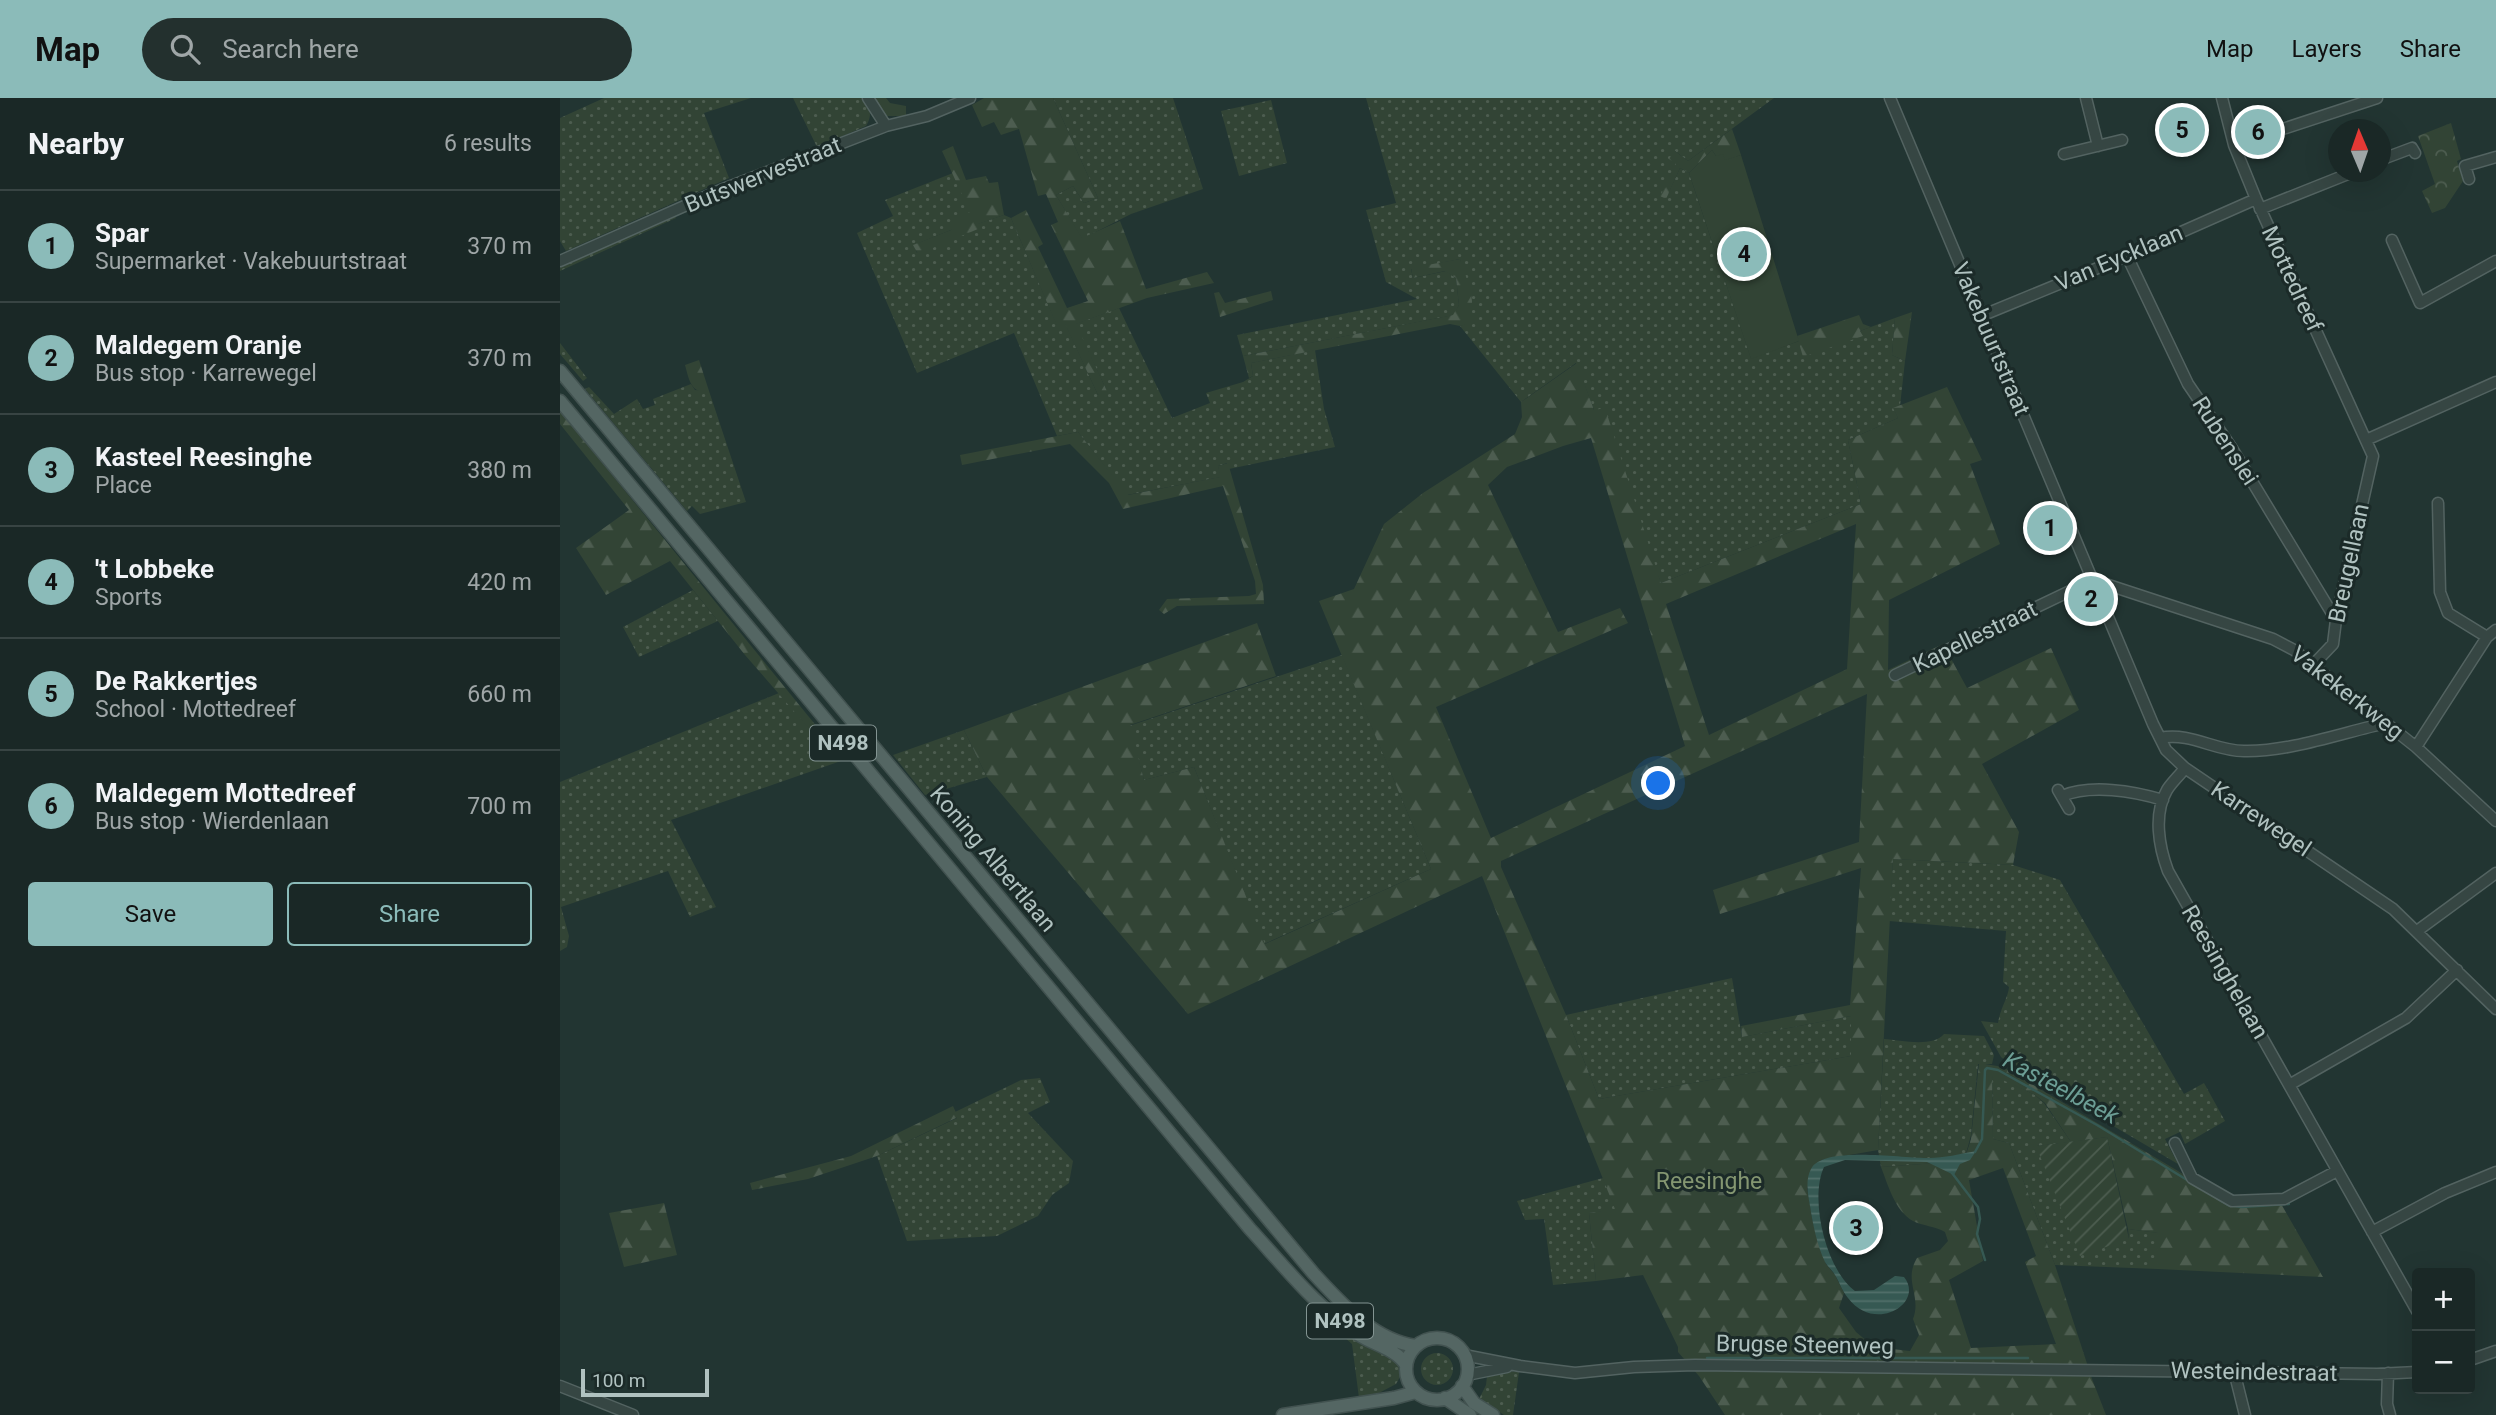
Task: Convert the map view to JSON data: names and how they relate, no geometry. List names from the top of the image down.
{
  "streets": {
    "main road": ["N498", "Koning Albertlaan", "Brugse Steenweg"],
    "street": [
      "Butswervestraat",
      "Van Eycklaan",
      "Mottedreef",
      "Vakebuurtstraat",
      "Rubenslei",
      "Breugellaan",
      "Kapellestraat",
      "Vakekerkweg",
      "Karrewegel",
      "Reesinghelaan",
      "Westeindestraat"
    ]
  },
  "crossings": [
    ["Van Eycklaan", "Mottedreef"],
    ["Van Eycklaan", "Vakebuurtstraat"],
    ["Van Eycklaan", "Rubenslei"],
    ["Mottedreef", "Breugellaan"],
    ["Vakebuurtstraat", "Kapellestraat"],
    ["Vakebuurtstraat", "Vakekerkweg"],
    ["Vakebuurtstraat", "Karrewegel"],
    ["Rubenslei", "Breugellaan"],
    ["Breugellaan", "Vakekerkweg"],
    ["Kapellestraat", "Vakekerkweg"],
    ["Kapellestraat", "Karrewegel"],
    ["Vakekerkweg", "Karrewegel"],
    ["Karrewegel", "Reesinghelaan"],
    ["Koning Albertlaan", "Brugse Steenweg"],
    ["Brugse Steenweg", "Westeindestraat"]
  ],
  "water": ["Kasteelbeek"],
  "parks": ["Reesinghe"],
  "scale_bar": "100 m",
  "north": "top",
  "page": {
    "header": "Map",
    "search": "Search here",
    "nav": ["Map", "Layers", "Share"],
    "heading": ["Nearby", "6 results"],
    "pins": [
      "5",
      "6",
      "4",
      "1",
      "2",
      "3"
    ],
    "list": [
      {
        "mark": "1",
        "name": "Spar",
        "note": "Supermarket · Vakebuurtstraat",
        "value": "370 m"
      },
      {
        "mark": "2",
        "name": "Maldegem Oranje",
        "note": "Bus stop · Karrewegel",
        "value": "370 m"
      },
      {
        "mark": "3",
        "name": "Kasteel Reesinghe",
        "note": "Place",
        "value": "380 m"
      },
      {
        "mark": "4",
        "name": "'t Lobbeke",
        "note": "Sports",
        "value": "420 m"
      },
      {
        "mark": "5",
        "name": "De Rakkertjes",
        "note": "School · Mottedreef",
        "value": "660 m"
      },
      {
        "mark": "6",
        "name": "Maldegem Mottedreef",
        "note": "Bus stop · Wierdenlaan",
        "value": "700 m"
      }
    ],
    "buttons": ["Save", "Share"],
    "map_buttons": ["+", "−"],
    "scale": "100 m"
  }
}
